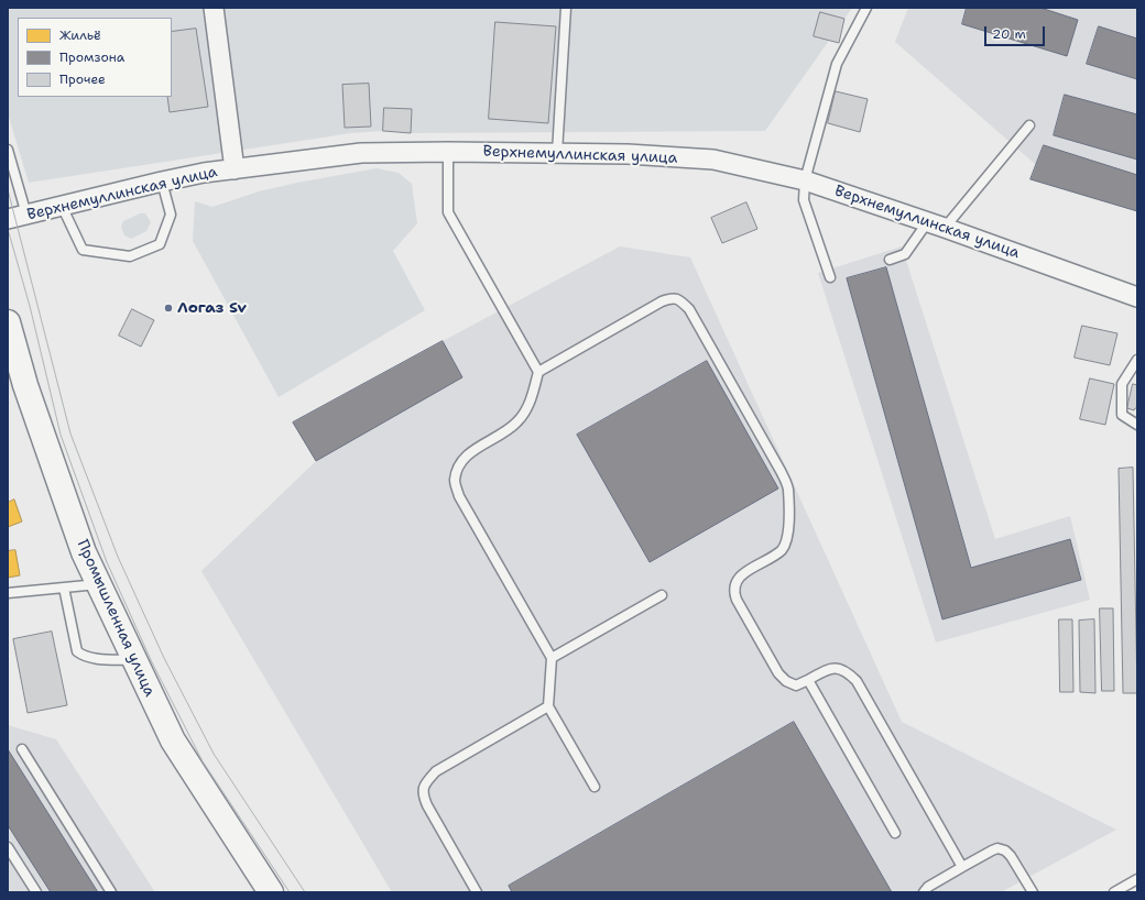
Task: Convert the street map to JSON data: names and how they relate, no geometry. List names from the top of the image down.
{
  "streets": {
    "street": ["Верхнемуллинская улица", "Промышленная улица"]
  },
  "places": ["Логаз Sv"],
  "legend": ["Жильё", "Промзона", "Прочее"],
  "scale_bar": "20 m"
}
